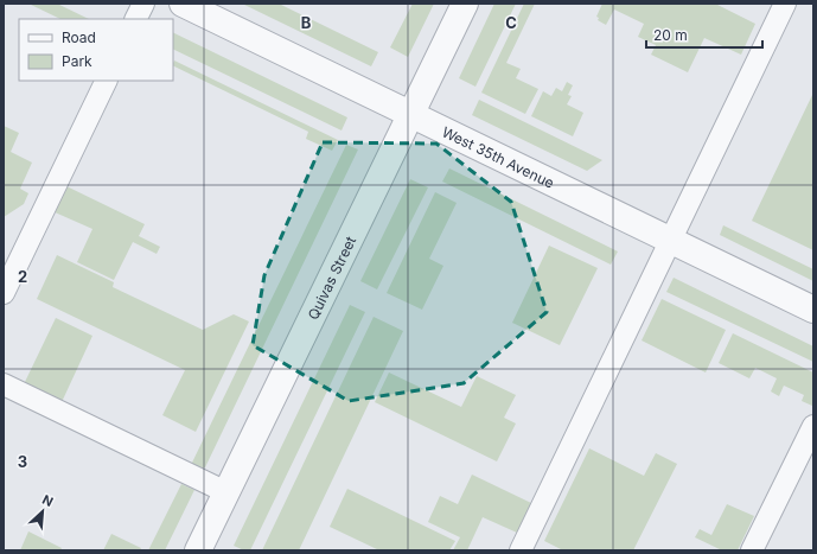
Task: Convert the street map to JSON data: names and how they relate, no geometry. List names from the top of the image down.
{
  "streets": {
    "street": ["West 35th Avenue", "Quivas Street"]
  },
  "crossings": [
    ["West 35th Avenue", "Quivas Street"]
  ],
  "legend": ["Road", "Park"],
  "scale_bar": "20 m",
  "north": "top right",
  "grid": {
    "columns": ["B", "C"],
    "rows": ["2", "3"]
  }
}
